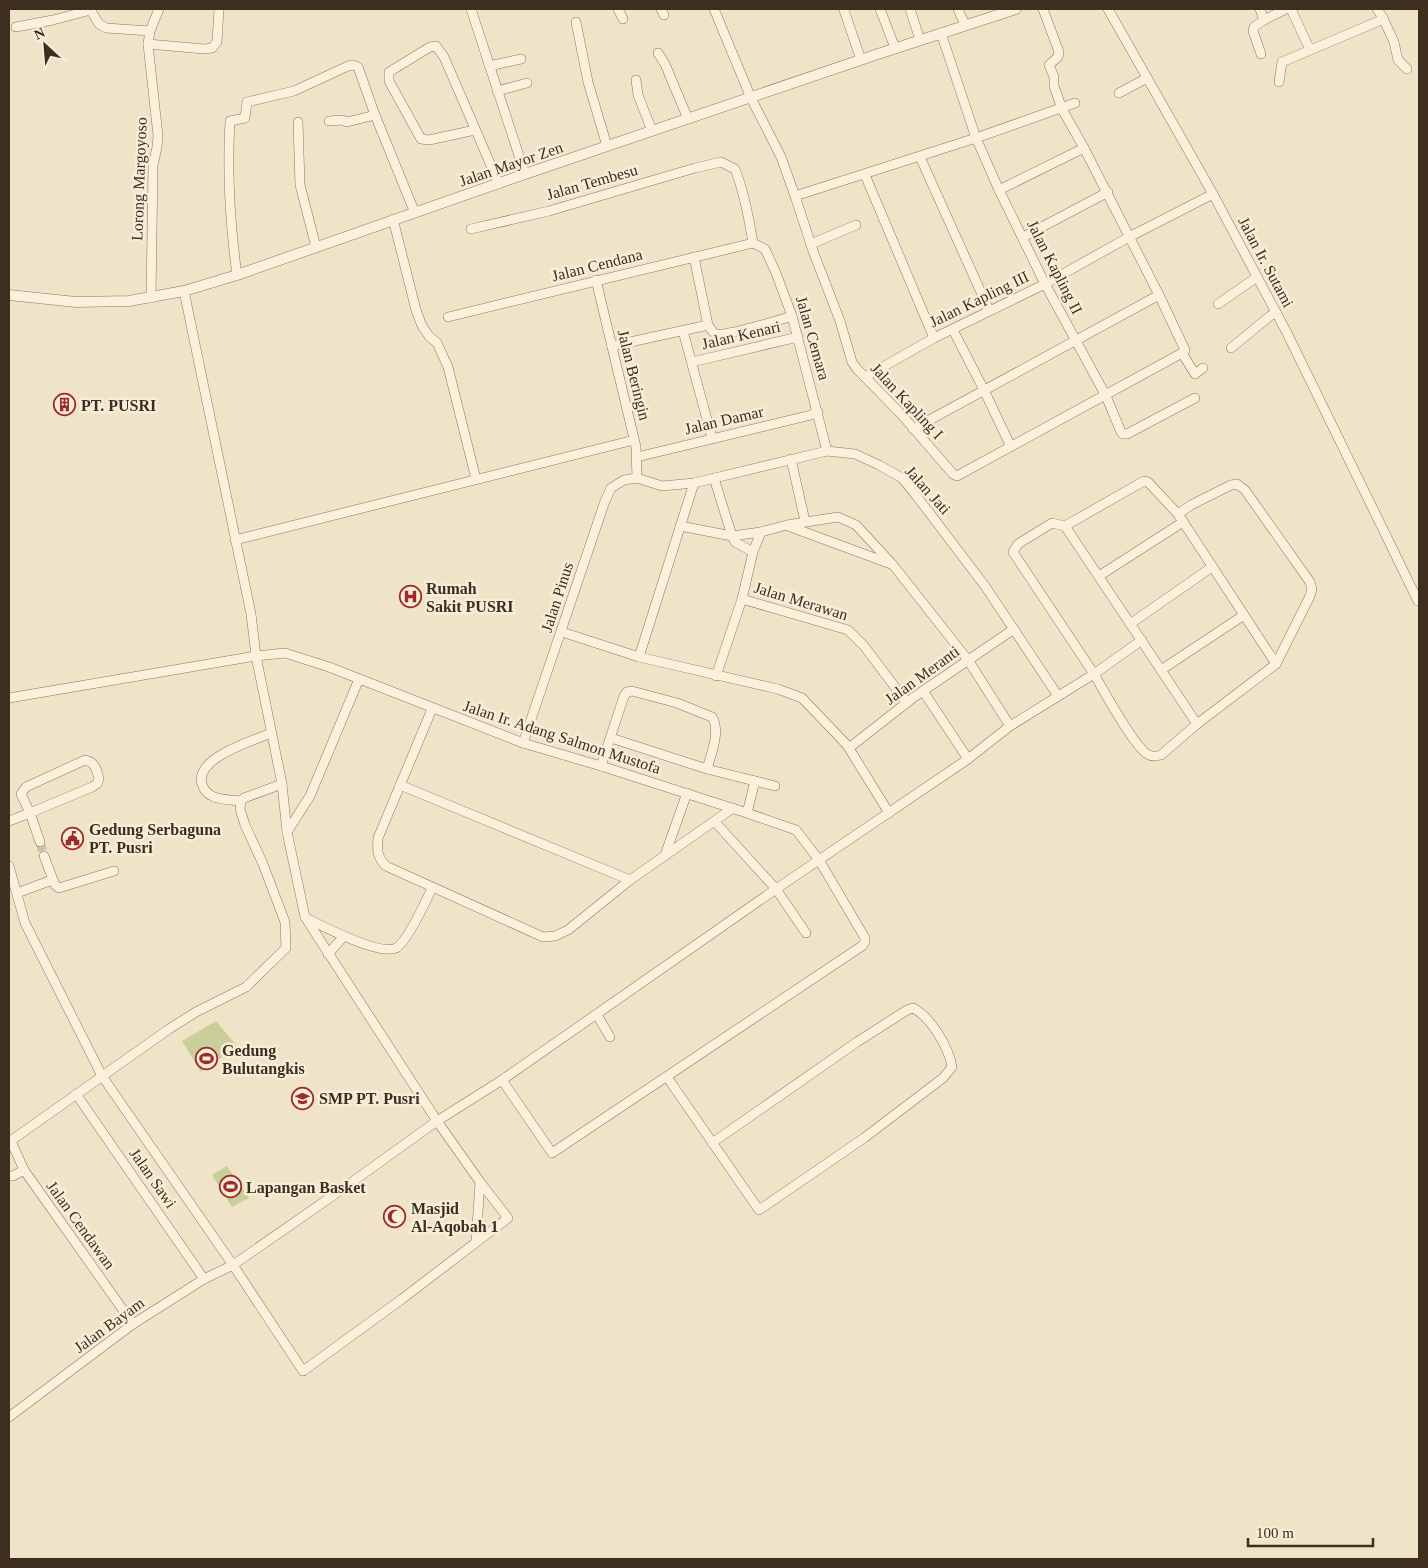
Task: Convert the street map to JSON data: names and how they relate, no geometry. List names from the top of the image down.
{
  "streets": {
    "street": [
      "Jalan Mayor Zen",
      "Lorong Margoyoso",
      "Jalan Tembesu",
      "Jalan Ir. Sutami",
      "Jalan Cendana",
      "Jalan Kapling II",
      "Jalan Kapling III",
      "Jalan Kenari",
      "Jalan Cemara",
      "Jalan Beringin",
      "Jalan Kapling I",
      "Jalan Damar",
      "Jalan Jati",
      "Jalan Pinus",
      "Jalan Merawan",
      "Jalan Meranti",
      "Jalan Ir. Adang Salmon Mustofa",
      "Jalan Sawi",
      "Jalan Cendawan",
      "Jalan Bayam"
    ]
  },
  "crossings": [
    ["Jalan Mayor Zen", "Lorong Margoyoso"],
    ["Jalan Mayor Zen", "Jalan Kapling II"],
    ["Jalan Mayor Zen", "Jalan Kapling I"],
    ["Jalan Tembesu", "Jalan Cendana"],
    ["Jalan Tembesu", "Jalan Cemara"],
    ["Jalan Ir. Sutami", "Jalan Kapling III"],
    ["Jalan Cendana", "Jalan Cemara"],
    ["Jalan Cendana", "Jalan Beringin"],
    ["Jalan Kapling II", "Jalan Kapling III"],
    ["Jalan Kapling II", "Jalan Kapling I"],
    ["Jalan Kapling III", "Jalan Kapling I"],
    ["Jalan Kenari", "Jalan Cemara"],
    ["Jalan Cemara", "Jalan Damar"],
    ["Jalan Cemara", "Jalan Jati"],
    ["Jalan Beringin", "Jalan Damar"],
    ["Jalan Beringin", "Jalan Jati"],
    ["Jalan Beringin", "Jalan Pinus"],
    ["Jalan Jati", "Jalan Pinus"],
    ["Jalan Jati", "Jalan Meranti"],
    ["Jalan Jati", "Jalan Bayam"],
    ["Jalan Pinus", "Jalan Ir. Adang Salmon Mustofa"],
    ["Jalan Merawan", "Jalan Meranti"],
    ["Jalan Ir. Adang Salmon Mustofa", "Jalan Bayam"],
    ["Jalan Sawi", "Jalan Bayam"],
    ["Jalan Cendawan", "Jalan Bayam"]
  ],
  "places": {
    "building": ["PT. PUSRI"],
    "hospital": ["Rumah Sakit PUSRI"],
    "public building": ["Gedung Serbaguna PT. Pusri"],
    "sports": ["Gedung Bulutangkis", "Lapangan Basket"],
    "school or university": ["SMP PT. Pusri"],
    "mosque": ["Masjid Al-Aqobah 1"]
  },
  "scale_bar": "100 m",
  "north": "top left"
}
